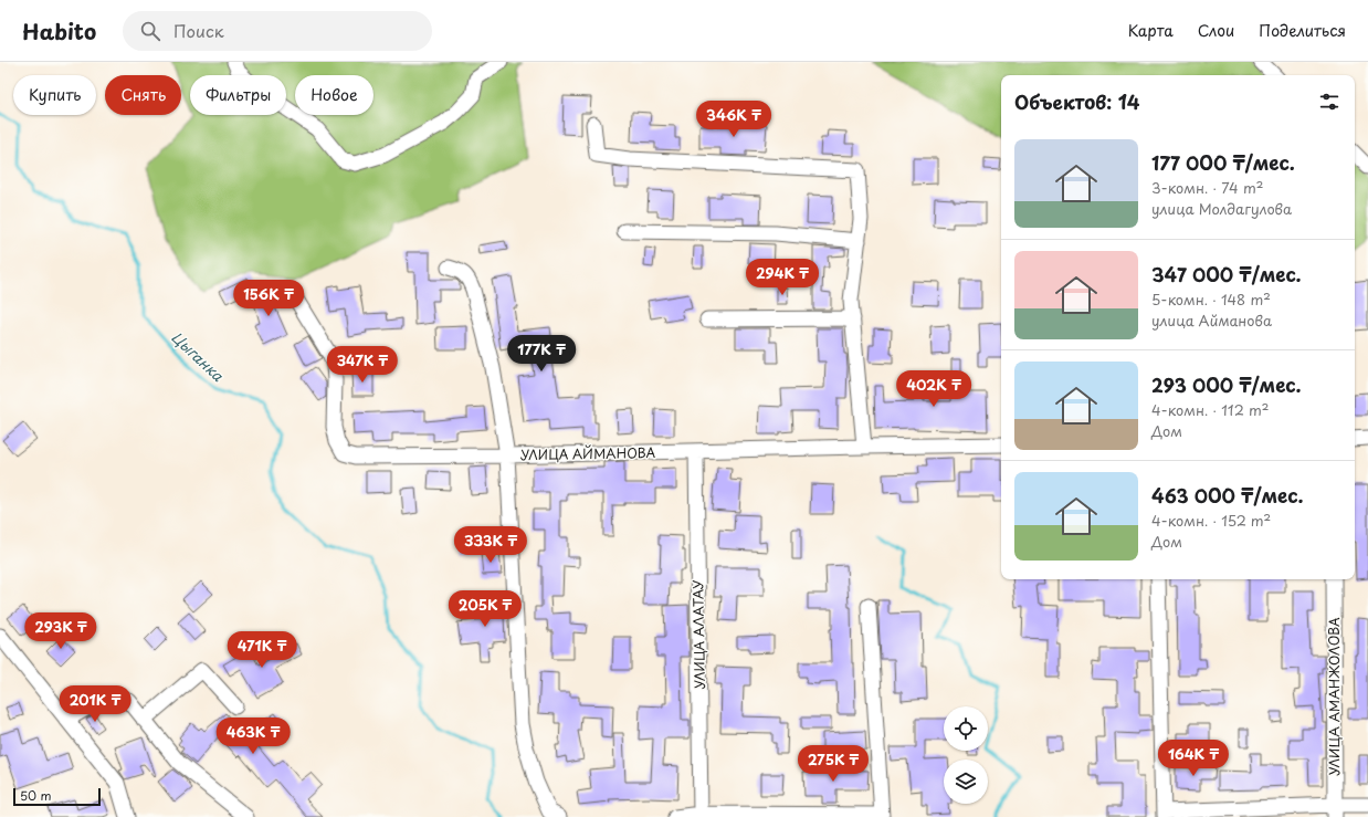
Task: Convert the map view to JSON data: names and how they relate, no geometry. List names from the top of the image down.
{
  "streets": {
    "street": ["УЛИЦА АЙМАНОВА", "УЛИЦА АЛАТАУ", "УЛИЦА АМАНЖОЛОВА"]
  },
  "crossings": [
    ["УЛИЦА АЙМАНОВА", "УЛИЦА АЛАТАУ"]
  ],
  "water": ["Цыганка"],
  "scale_bar": "50 m",
  "page": {
    "header": "Habito",
    "search": "Поиск",
    "nav": ["Карта", "Слои", "Поделиться"],
    "chip": [
      "Купить",
      "Снять",
      "Фильтры",
      "Новое"
    ],
    "heading": "Объектов: 14",
    "price": [
      "346K ₸",
      "294K ₸",
      "156K ₸",
      "177K ₸",
      "347K ₸",
      "402K ₸",
      "333K ₸",
      "205K ₸",
      "293K ₸",
      "471K ₸",
      "201K ₸",
      "463K ₸",
      "164K ₸",
      "275K ₸"
    ],
    "list": [
      {
        "name": "177 000 ₸/мес.",
        "note": "3-комн. · 74 m² · улица Молдагулова"
      },
      {
        "name": "347 000 ₸/мес.",
        "note": "5-комн. · 148 m² · улица Айманова"
      },
      {
        "name": "293 000 ₸/мес.",
        "note": "4-комн. · 112 m² · Дом"
      },
      {
        "name": "463 000 ₸/мес.",
        "note": "4-комн. · 152 m² · Дом"
      }
    ],
    "scale": "50 m"
  }
}
